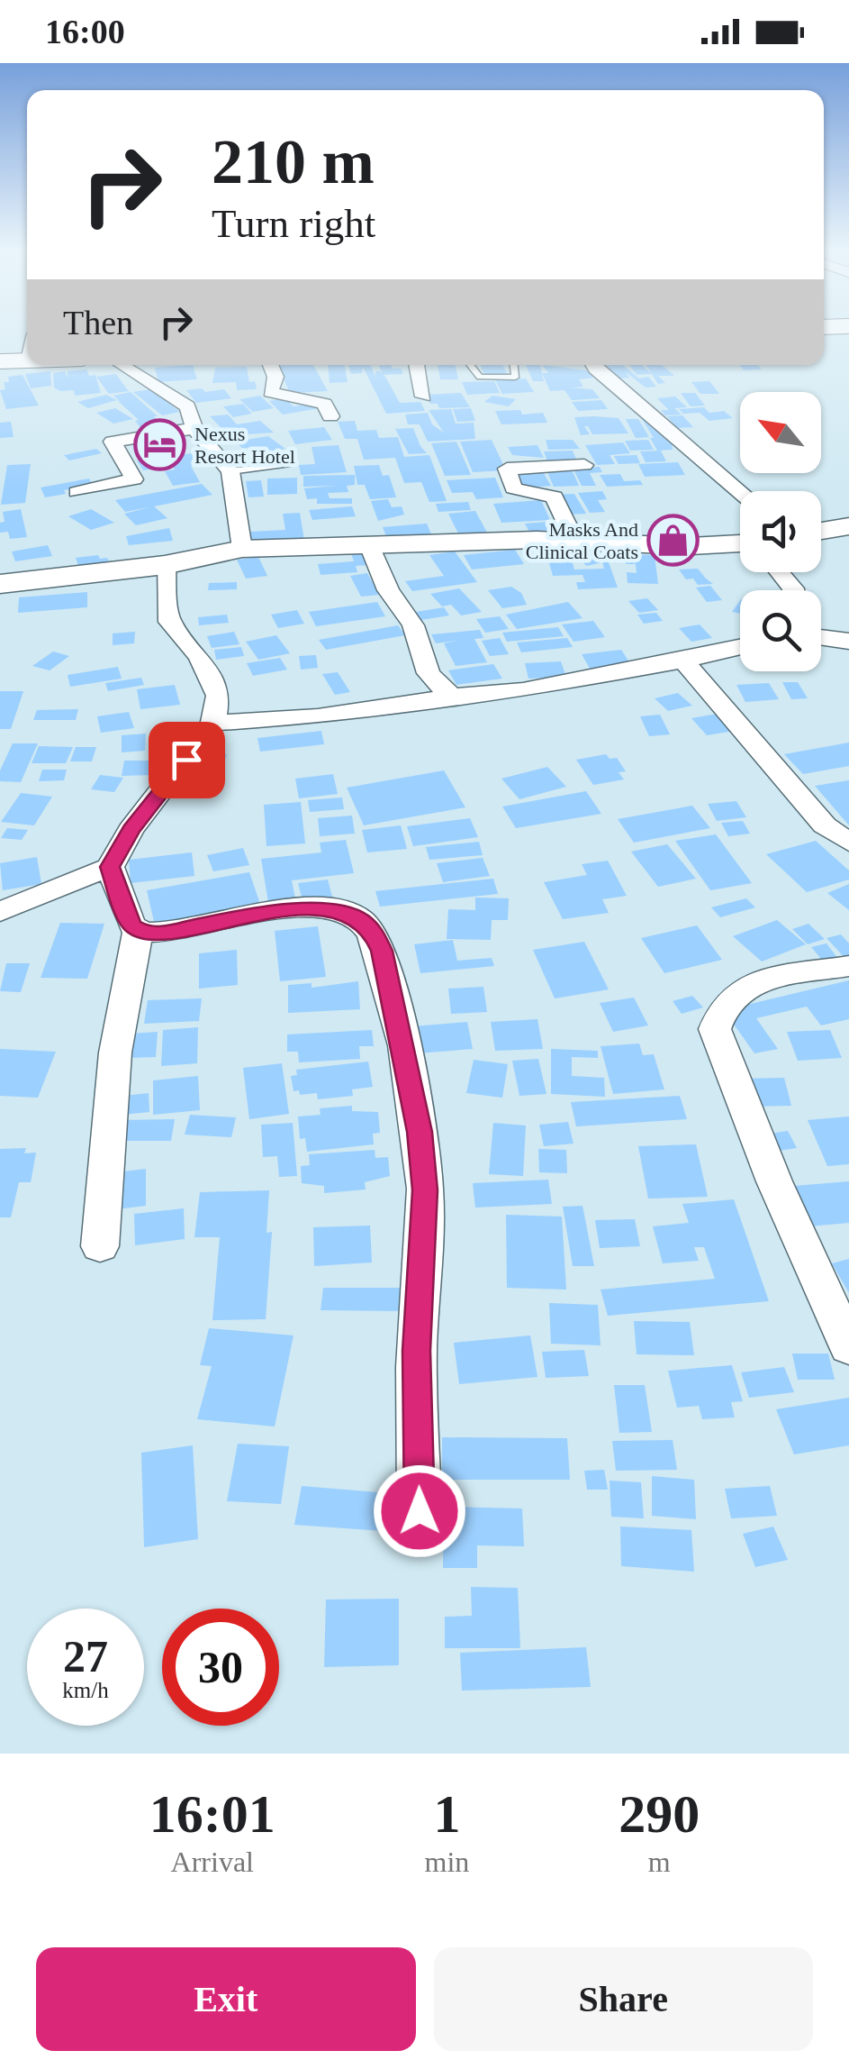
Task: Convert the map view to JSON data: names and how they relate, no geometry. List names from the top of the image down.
{
  "places": {
    "hotel": ["Nexus Resort Hotel"],
    "shop": ["Masks And Clinical Coats"]
  },
  "north": "top left",
  "page": {
    "status": "16:00",
    "turn": ["210 m", "Turn right"],
    "then": "Then",
    "speed": "27 km/h",
    "limit": "30",
    "eta": [
      "16:01",
      "Arrival",
      "1",
      "min",
      "290",
      "m"
    ],
    "buttons": ["Exit", "Share"]
  }
}
